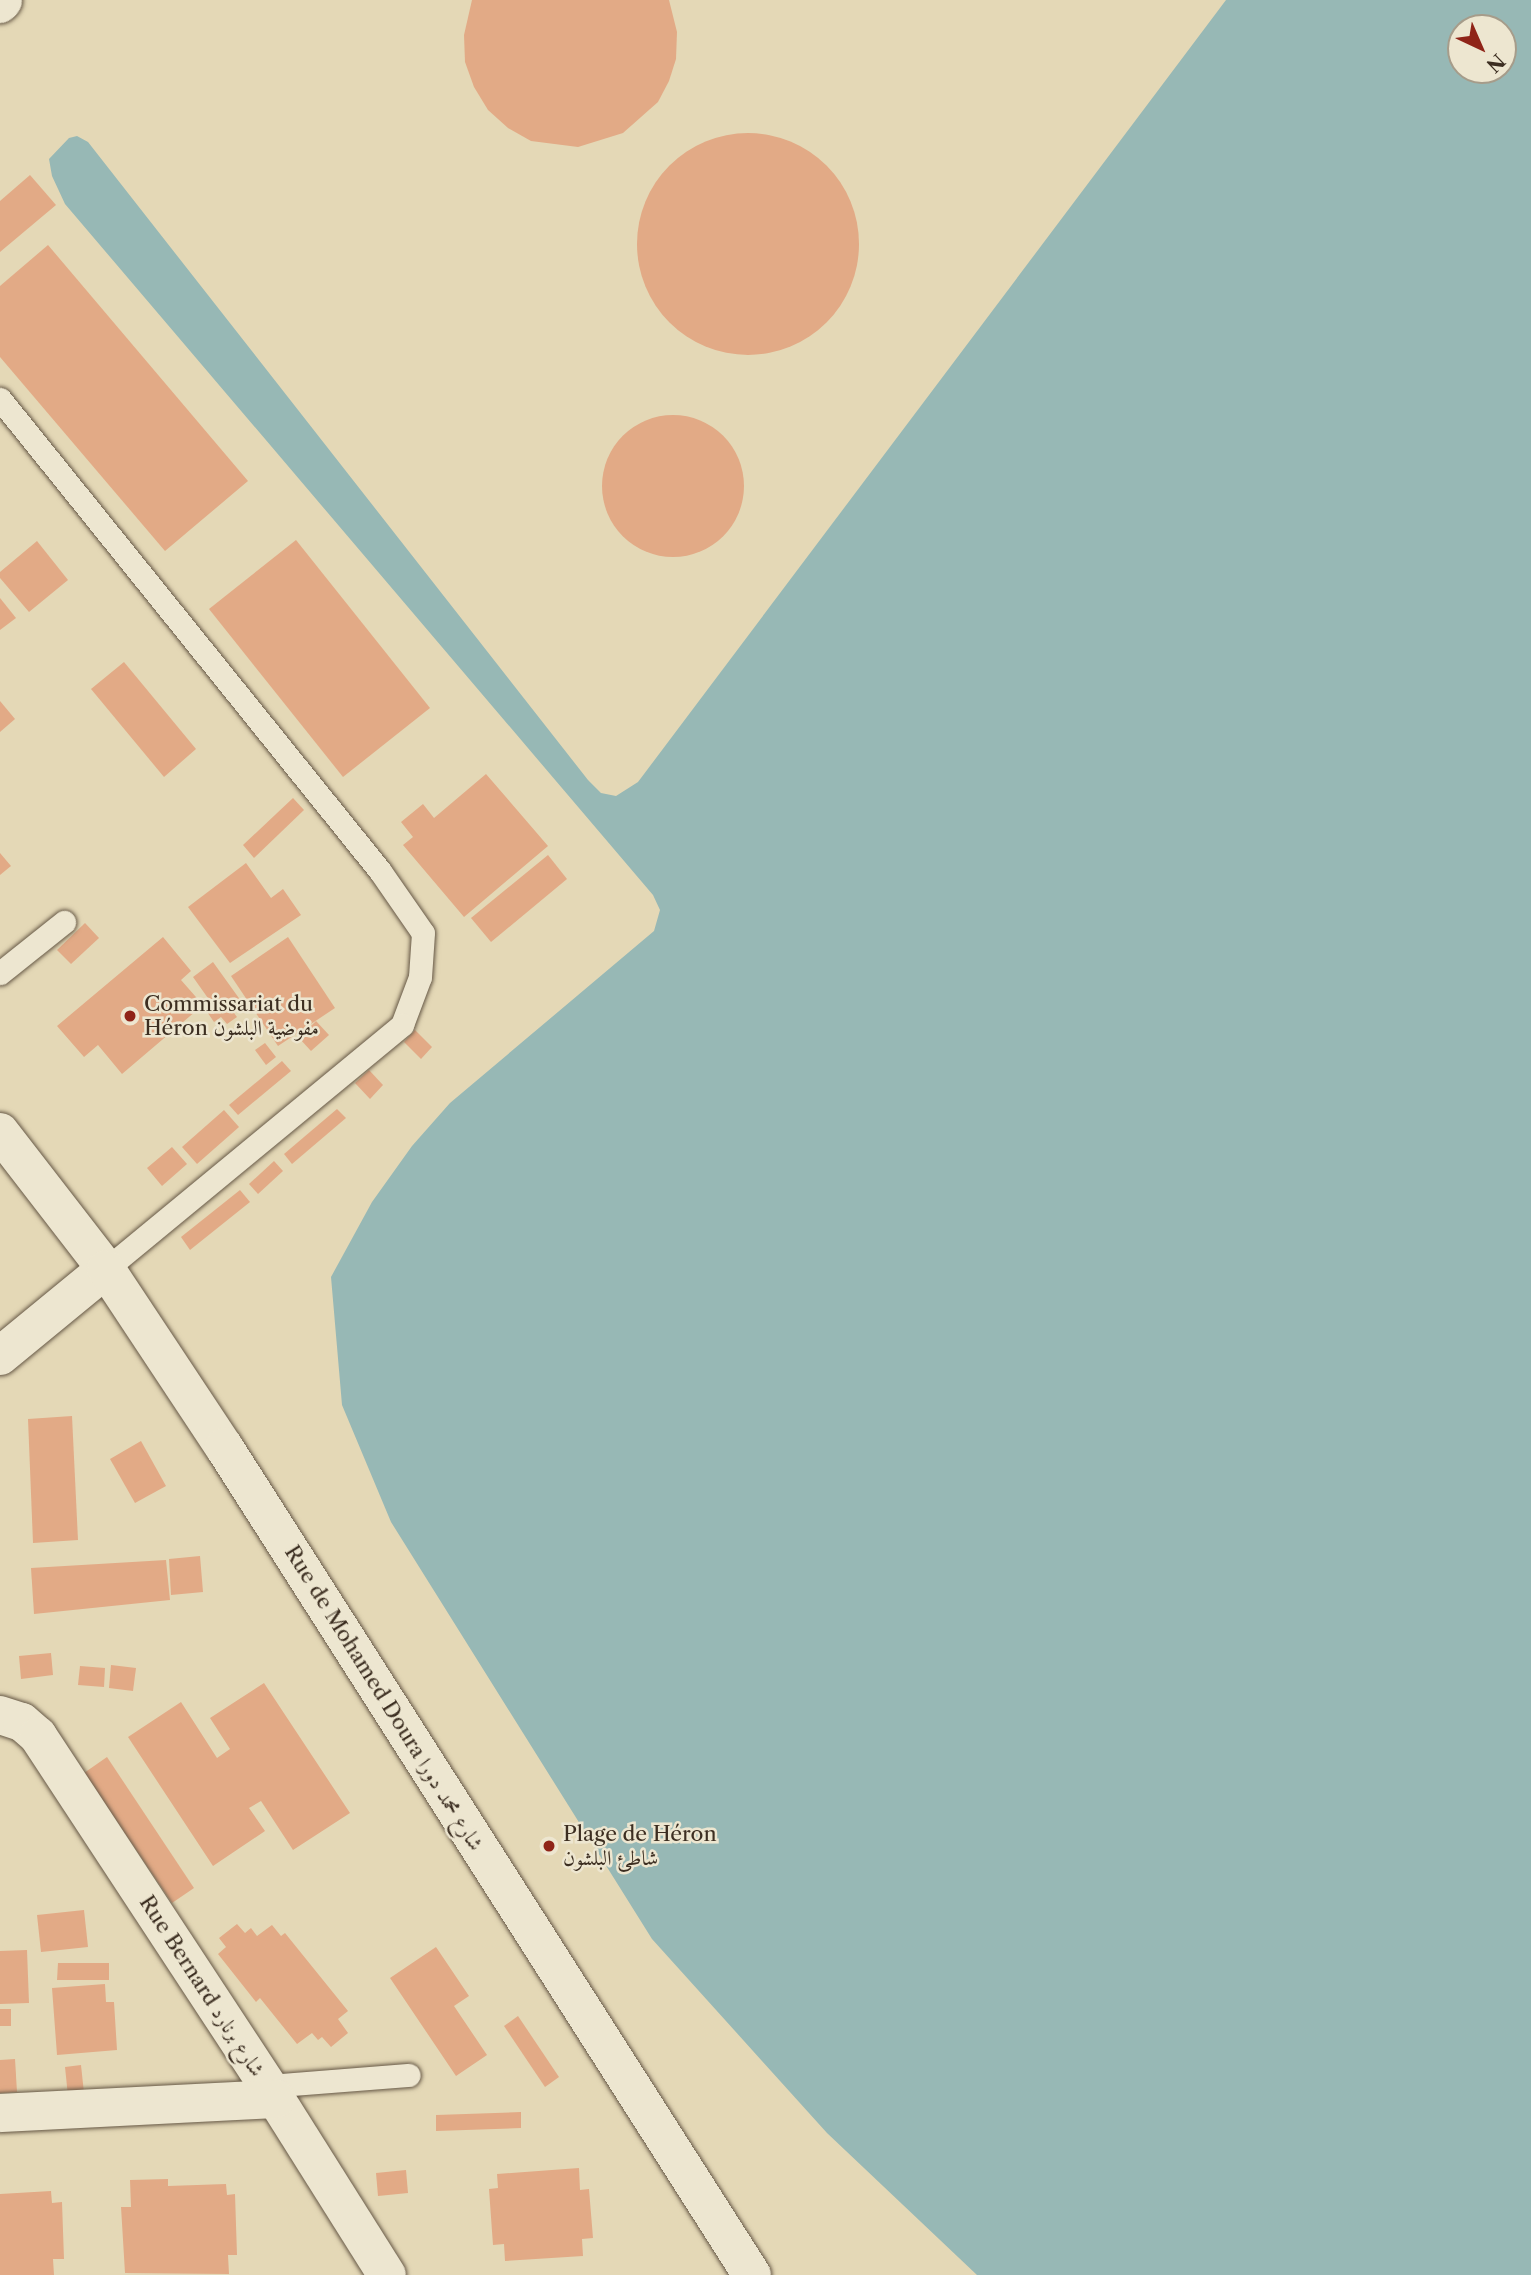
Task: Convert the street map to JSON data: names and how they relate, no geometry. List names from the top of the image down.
{
  "streets": {
    "street": ["Rue de Mohamed Doura شارع محمد دورا", "Rue Bernard شارع برنارد"]
  },
  "places": ["Commissariat du Héron مفوضية البلشون", "Plage de Héron شاطئ البلشون"],
  "north": "bottom right"
}
